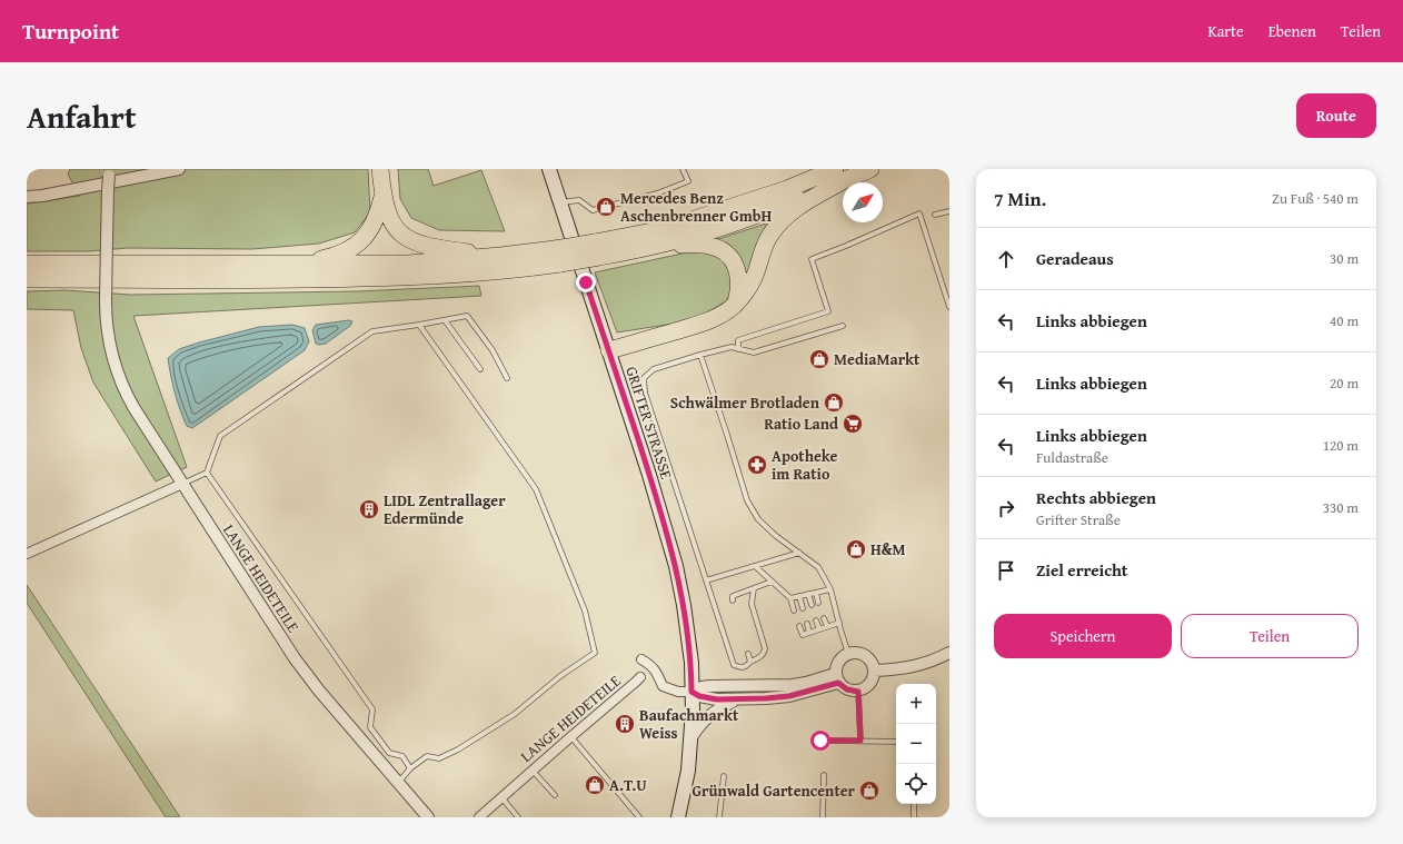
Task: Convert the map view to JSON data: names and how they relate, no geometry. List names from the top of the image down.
{
  "streets": {
    "main road": ["GRIFTER STRASSE"],
    "street": ["LANGE HEIDETEILE"]
  },
  "places": {
    "shop": [
      "Mercedes Benz Aschenbrenner GmbH",
      "MediaMarkt",
      "Schwälmer Brotladen",
      "H&M",
      "A.T.U",
      "Grünwald Gartencenter"
    ],
    "supermarket": ["Ratio Land"],
    "pharmacy": ["Apotheke im Ratio"],
    "building": ["LIDL Zentrallager Edermünde", "Baufachmarkt Weiss"]
  },
  "north": "top right",
  "page": {
    "header": "Turnpoint",
    "nav": ["Karte", "Ebenen", "Teilen"],
    "title": "Anfahrt",
    "buttons": [
      "Route",
      ["Speichern", "Teilen"]
    ],
    "heading": ["7 Min.", "Zu Fuß · 540 m"],
    "list": [
      ["Geradeaus", "30 m"],
      ["Links abbiegen", "40 m"],
      ["Links abbiegen", "20 m"],
      ["Links abbiegen", "Fuldastraße", "120 m"],
      ["Rechts abbiegen", "Grifter Straße", "330 m"],
      "Ziel erreicht"
    ],
    "map_buttons": ["+", "−"]
  }
}
